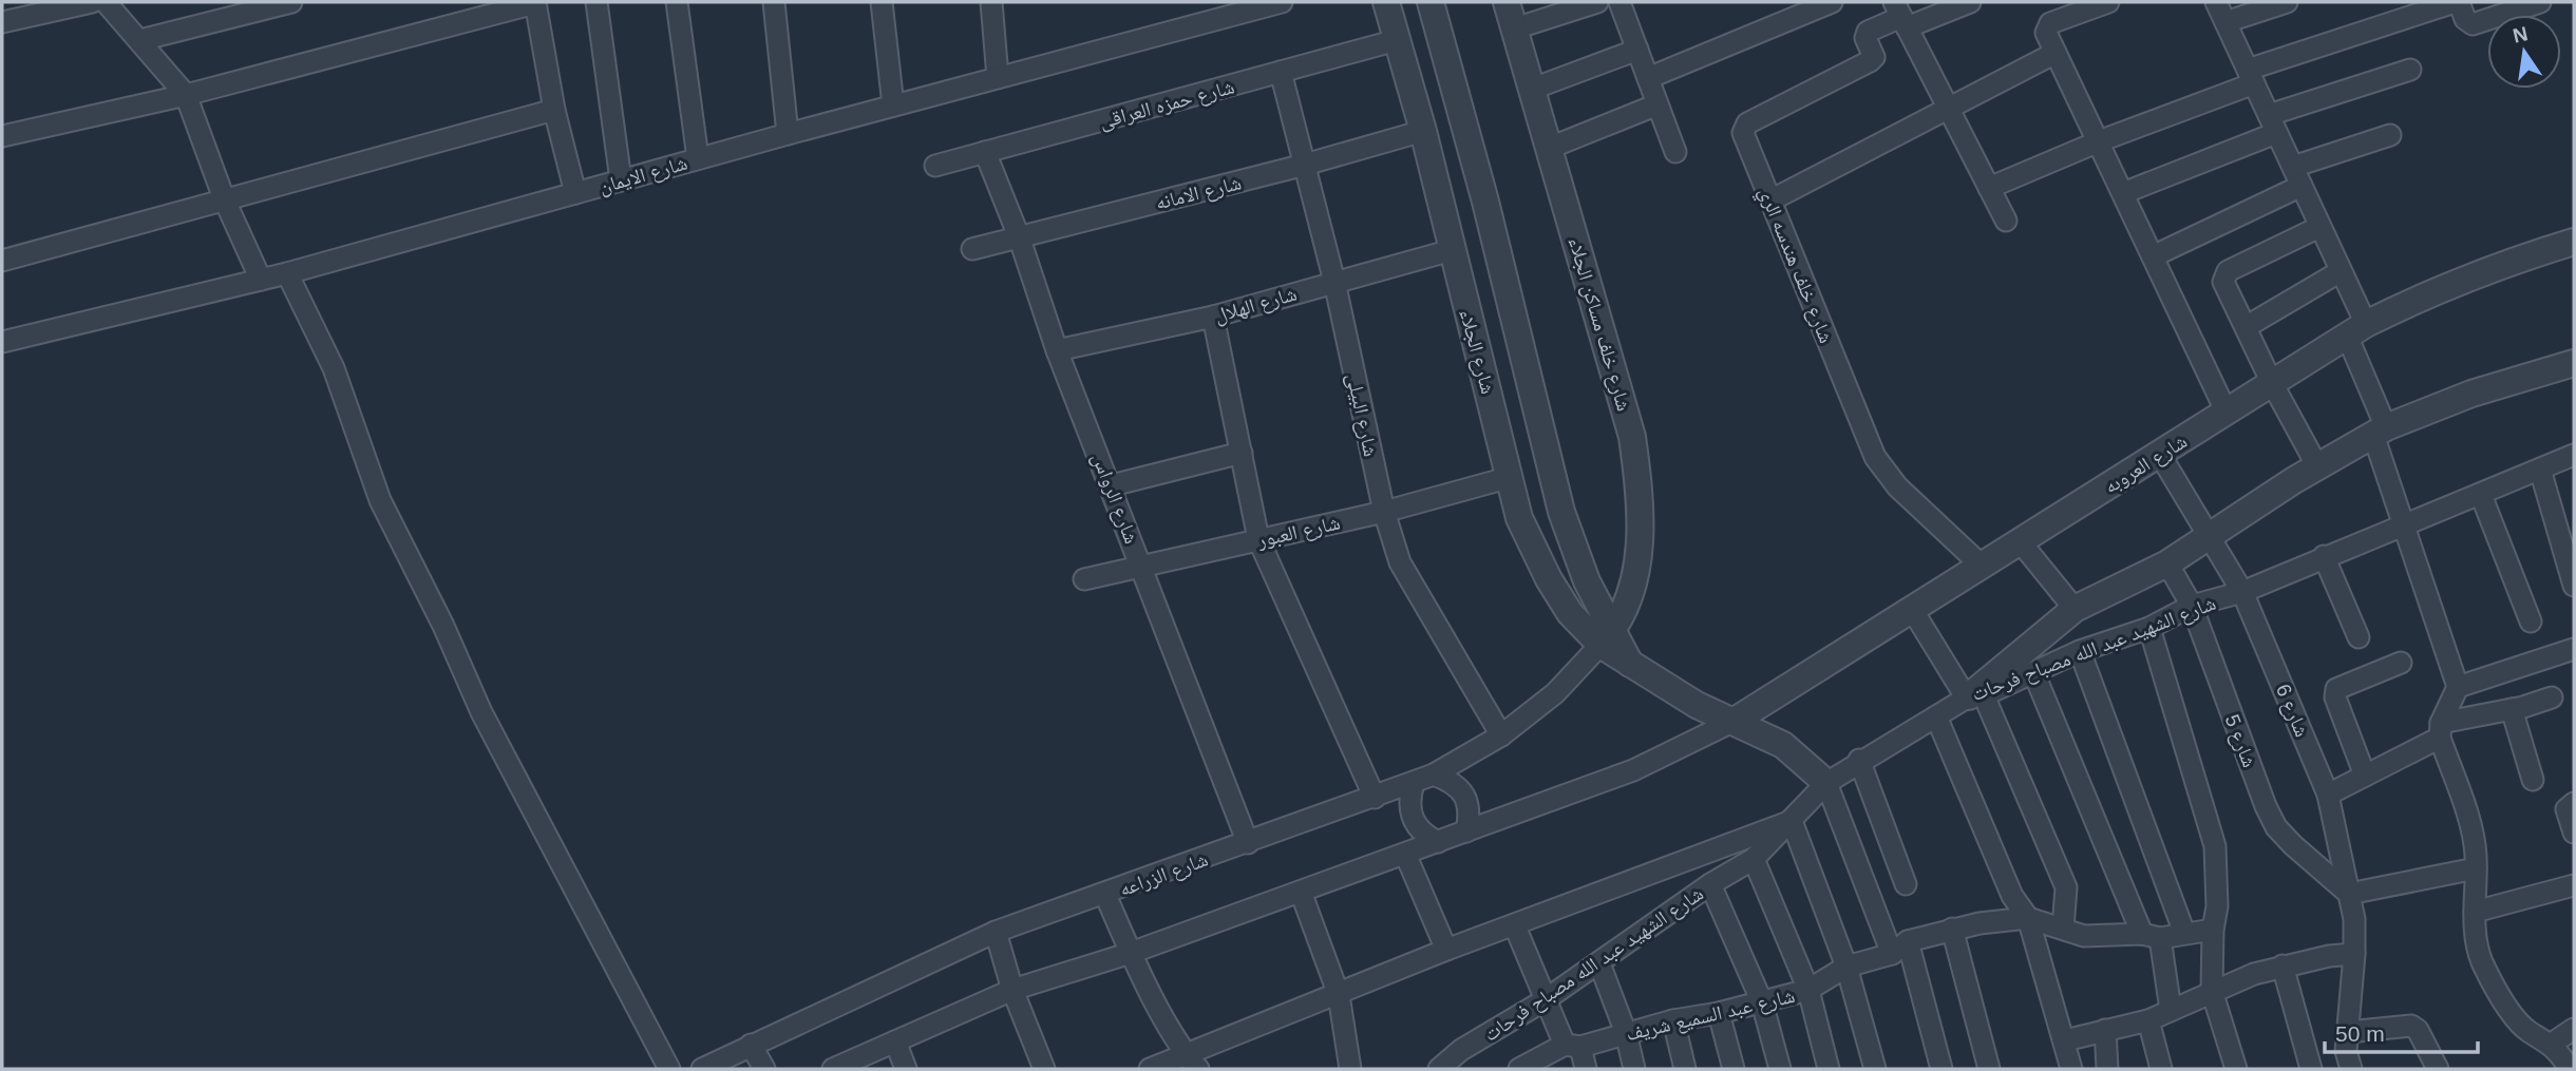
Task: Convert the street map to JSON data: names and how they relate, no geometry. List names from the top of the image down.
{
  "streets": {
    "street": [
      "شارع حمزه العراقى",
      "شارع الايمان",
      "شارع الامانه",
      "شارع خلف هندسه الري",
      "شارع الهلال",
      "شارع خلف مساكن الجلاء",
      "شارع الجلاء",
      "شارع البيلى",
      "شارع العروبه",
      "شارع الرواس",
      "شارع العبور",
      "شارع الشهيد عبد الله مصباح فرحات",
      "شارع 6",
      "شارع 5",
      "شارع الزراعه",
      "شارع عبد السميع شريف"
    ]
  },
  "crossings": [
    ["شارع حمزه العراقى", "شارع الجلاء"],
    ["شارع حمزه العراقى", "شارع البيلى"],
    ["شارع حمزه العراقى", "شارع الرواس"],
    ["شارع الامانه", "شارع الجلاء"],
    ["شارع الامانه", "شارع البيلى"],
    ["شارع الامانه", "شارع الرواس"],
    ["شارع خلف هندسه الري", "شارع العروبه"],
    ["شارع الهلال", "شارع الجلاء"],
    ["شارع الهلال", "شارع البيلى"],
    ["شارع الهلال", "شارع الرواس"],
    ["شارع خلف مساكن الجلاء", "شارع الجلاء"],
    ["شارع خلف مساكن الجلاء", "شارع الزراعه"],
    ["شارع الجلاء", "شارع العروبه"],
    ["شارع الجلاء", "شارع العبور"],
    ["شارع الجلاء", "شارع الشهيد عبد الله مصباح فرحات"],
    ["شارع الجلاء", "شارع الزراعه"],
    ["شارع البيلى", "شارع العبور"],
    ["شارع البيلى", "شارع الزراعه"],
    ["شارع العروبه", "شارع 6"],
    ["شارع الرواس", "شارع العبور"],
    ["شارع الرواس", "شارع الزراعه"],
    ["شارع الشهيد عبد الله مصباح فرحات", "شارع 6"],
    ["شارع الشهيد عبد الله مصباح فرحات", "شارع 5"],
    ["شارع 6", "شارع 5"]
  ],
  "scale_bar": "50 m",
  "north": "top"
}
